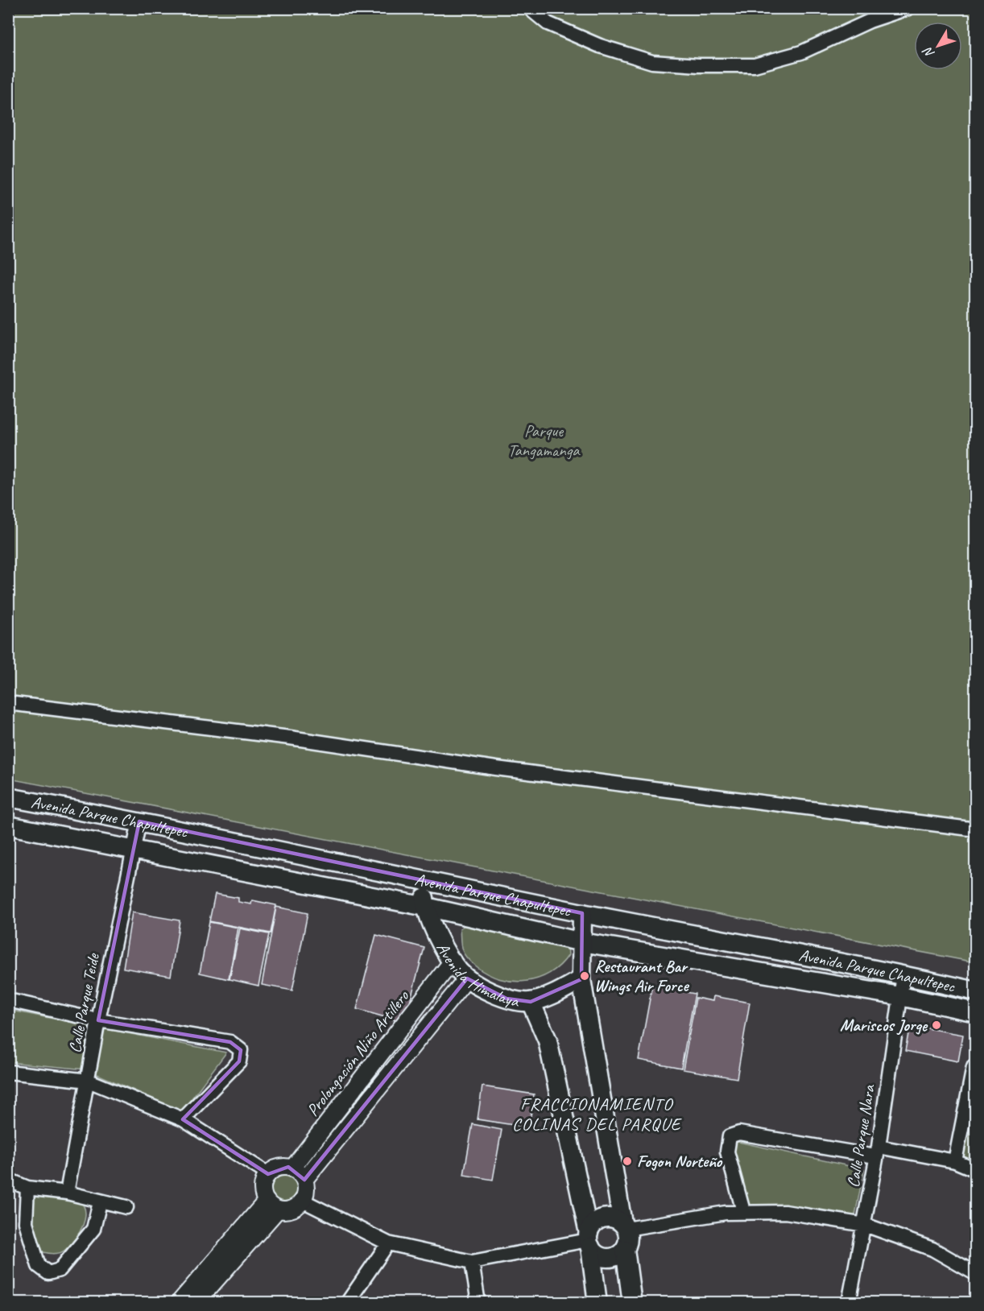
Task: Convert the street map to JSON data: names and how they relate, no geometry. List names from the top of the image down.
{
  "streets": {
    "main road": ["Avenida Parque Chapultepec", "Avenida Himalaya"],
    "street": ["Calle Parque Teide", "Prolongación Niño Artillero", "Calle Parque Nara"]
  },
  "crossings": [
    ["Avenida Parque Chapultepec", "Avenida Himalaya"],
    ["Avenida Parque Chapultepec", "Calle Parque Teide"],
    ["Avenida Parque Chapultepec", "Calle Parque Nara"],
    ["Avenida Himalaya", "Prolongación Niño Artillero"]
  ],
  "districts": ["FRACCIONAMIENTO COLINAS DEL PARQUE"],
  "parks": ["Parque Tangamanga"],
  "places": ["Restaurant Bar Wings Air Force", "Mariscos Jorge", "Fogon Norteño"],
  "north": "bottom left"
}
